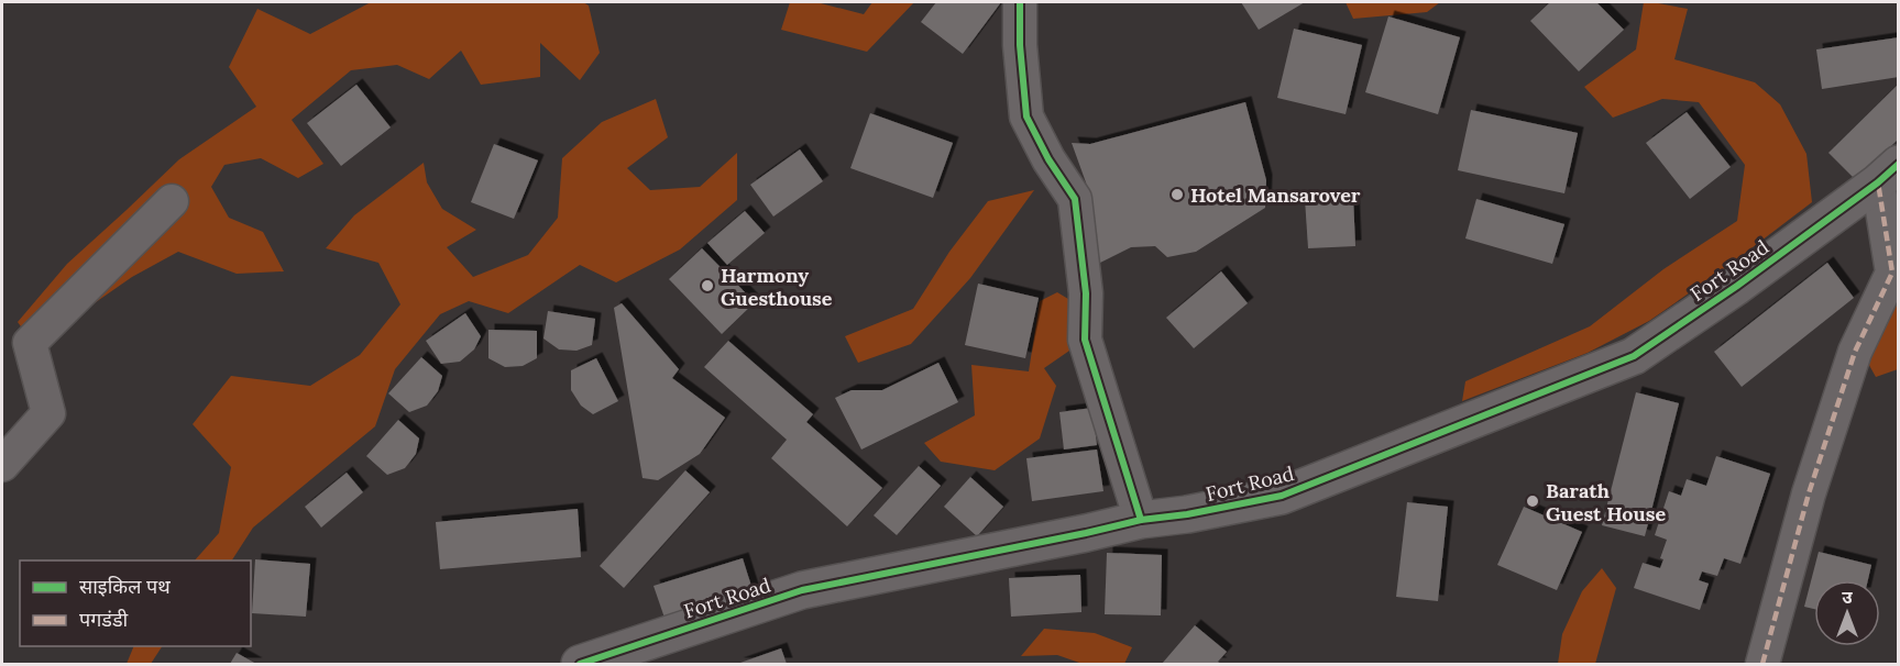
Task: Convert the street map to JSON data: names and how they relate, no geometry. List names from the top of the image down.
{
  "streets": {
    "street": ["Fort Road"]
  },
  "places": ["Hotel Mansarover", "Harmony Guesthouse", "Barath Guest House"],
  "legend": ["साइकिल पथ", "पगडंडी"],
  "north": "top"
}
